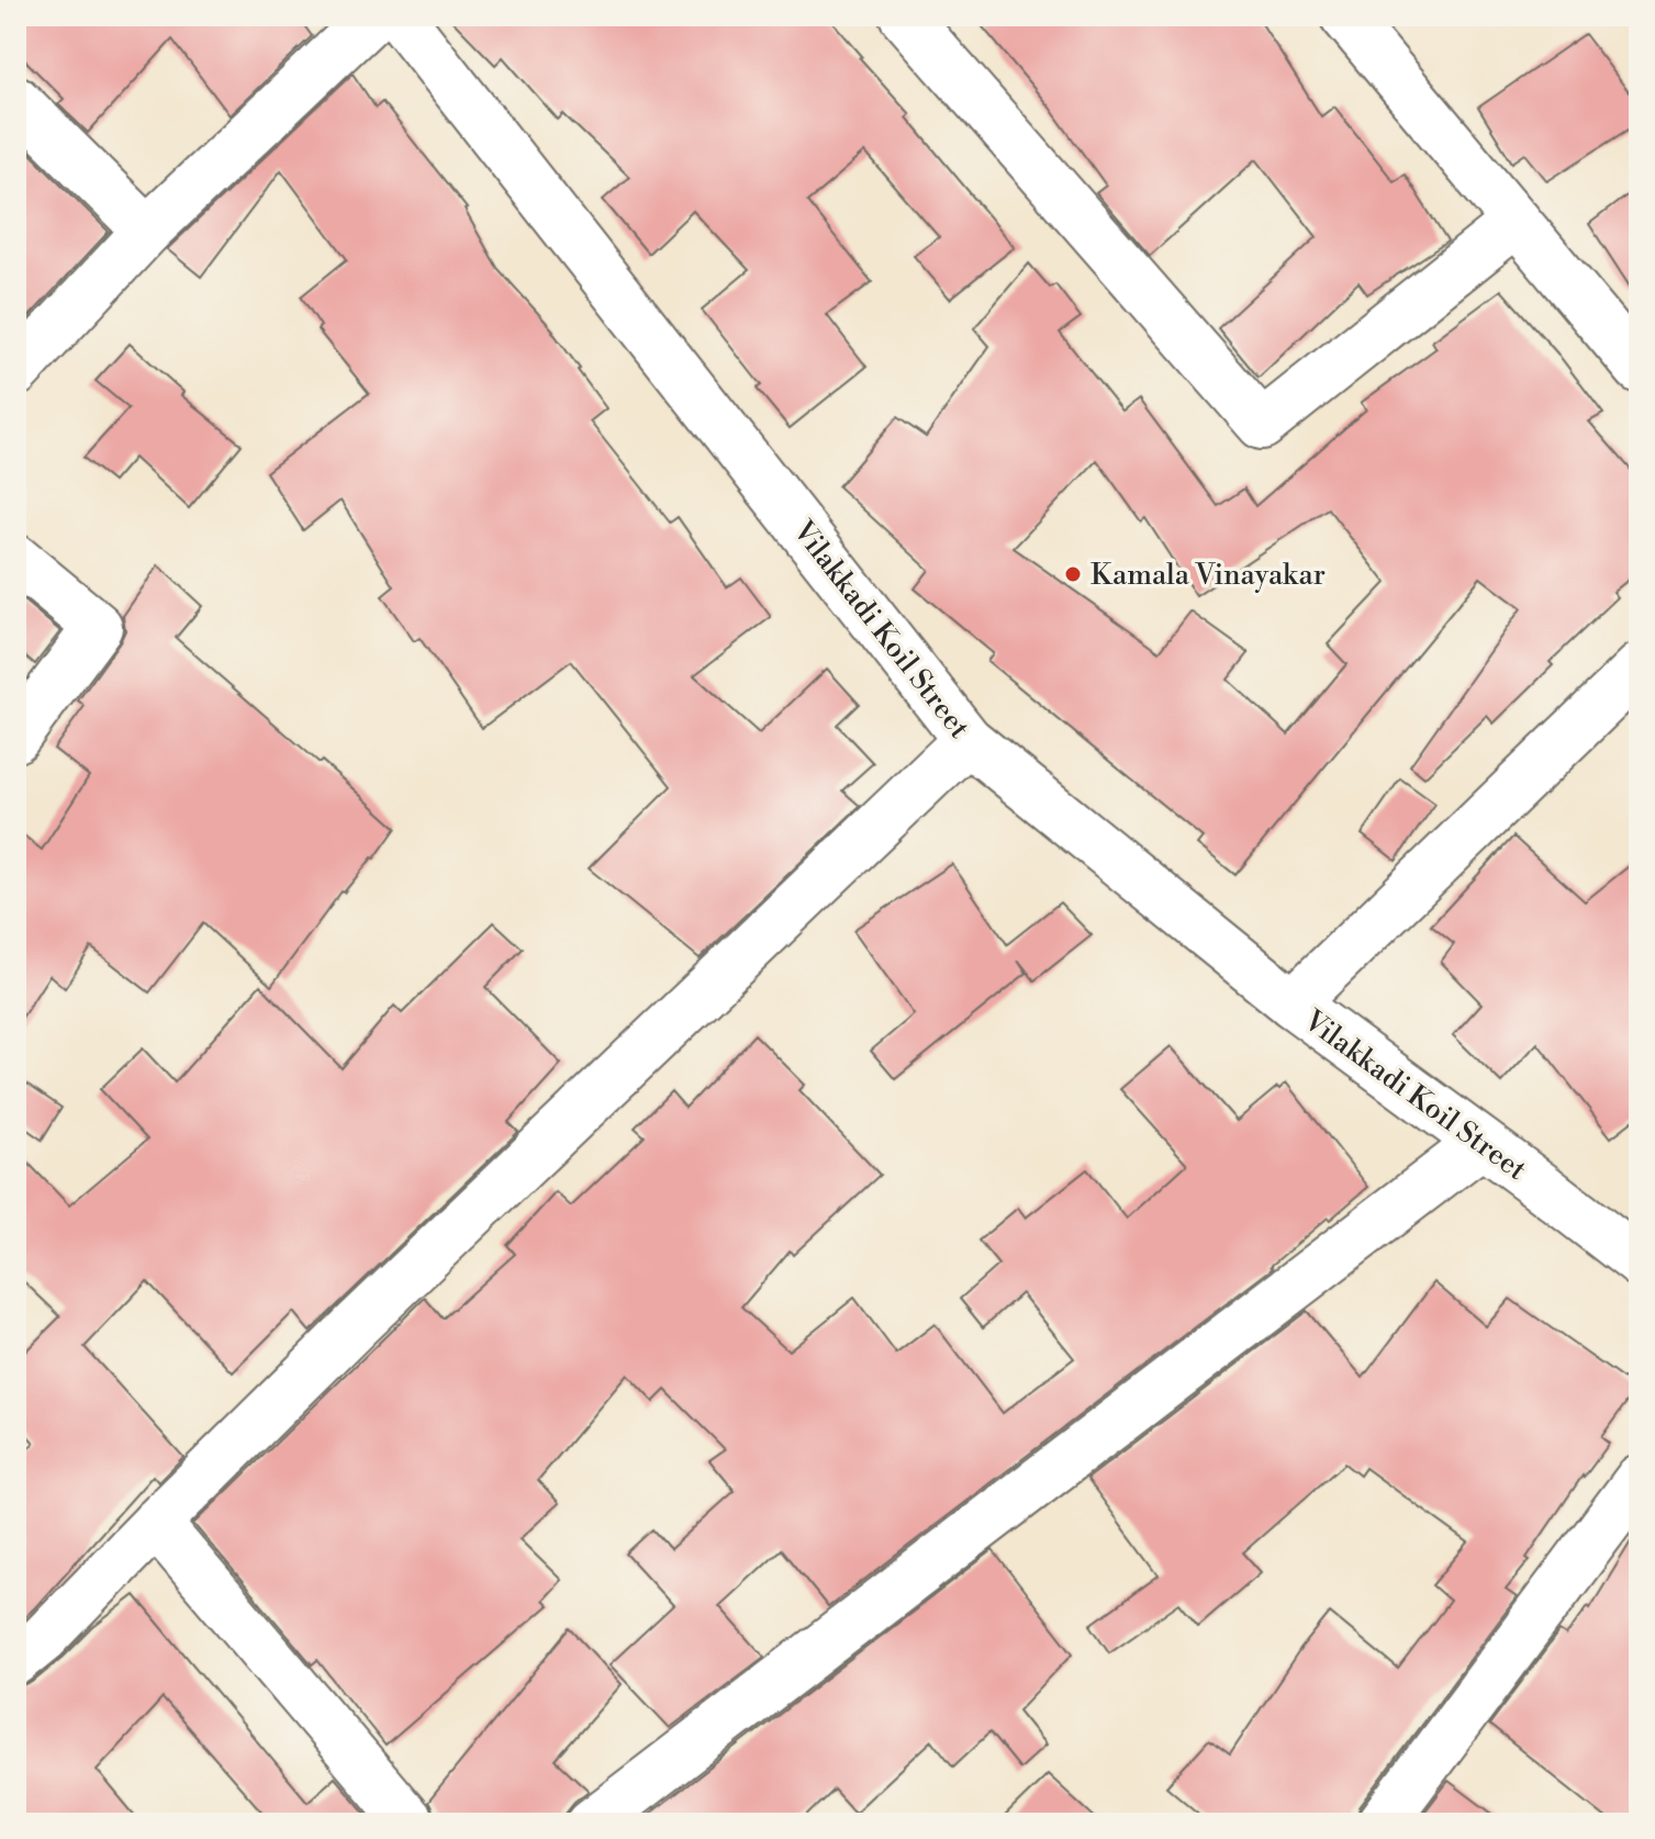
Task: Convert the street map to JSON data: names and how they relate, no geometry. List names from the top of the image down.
{
  "streets": {
    "street": ["Vilakkadi Koil Street"]
  },
  "places": ["Kamala Vinayakar"]
}
